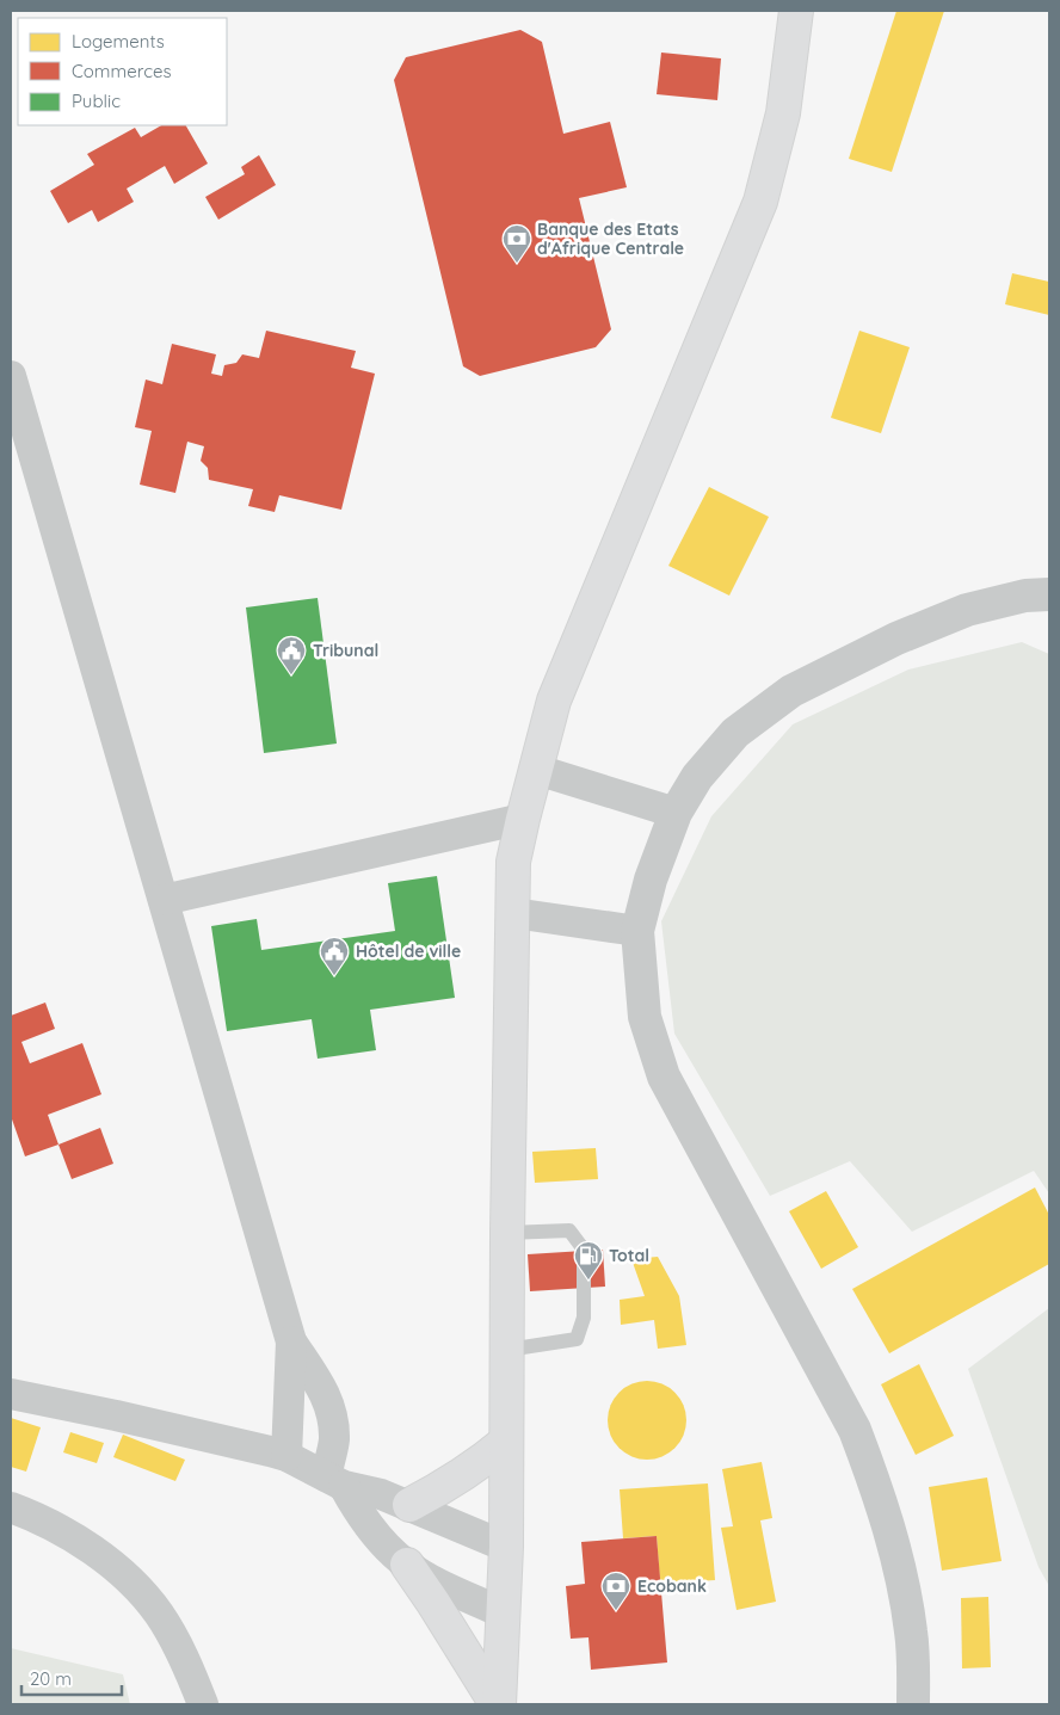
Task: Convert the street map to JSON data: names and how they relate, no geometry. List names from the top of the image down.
{
  "places": {
    "bank": ["Banque des Etats d'Afrique Centrale", "Ecobank"],
    "public building": ["Tribunal", "Hôtel de ville"],
    "fuel station": ["Total"]
  },
  "legend": ["Logements", "Commerces", "Public"],
  "scale_bar": "20 m"
}
